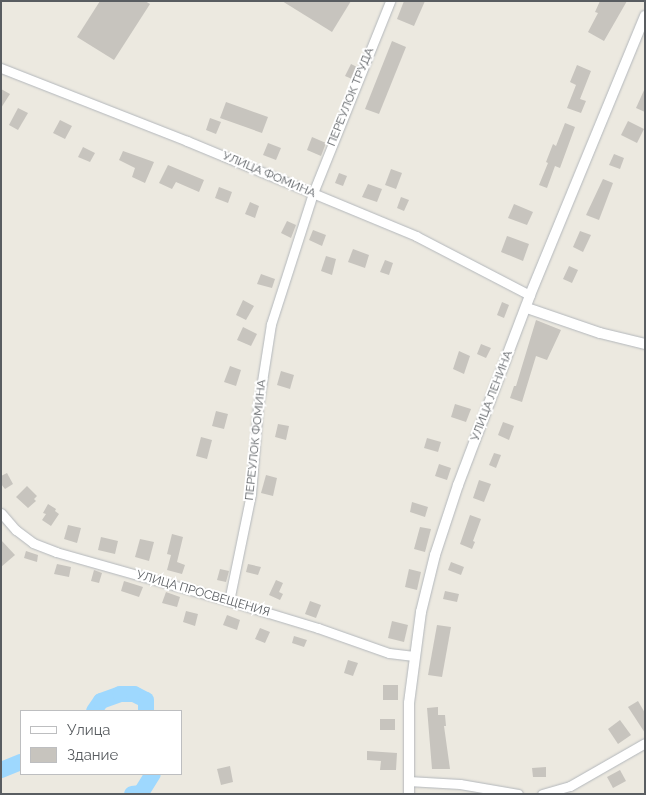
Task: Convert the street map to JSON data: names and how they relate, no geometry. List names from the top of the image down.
{
  "streets": {
    "street": [
      "ПЕРЕУЛОК ТРУДА",
      "УЛИЦА ФОМИНА",
      "УЛИЦА ЛЕНИНА",
      "ПЕРЕУЛОК ФОМИНА",
      "УЛИЦА ПРОСВЕЩЕНИЯ"
    ]
  },
  "crossings": [
    ["ПЕРЕУЛОК ТРУДА", "УЛИЦА ФОМИНА"],
    ["ПЕРЕУЛОК ТРУДА", "ПЕРЕУЛОК ФОМИНА"],
    ["УЛИЦА ФОМИНА", "УЛИЦА ЛЕНИНА"],
    ["УЛИЦА ФОМИНА", "ПЕРЕУЛОК ФОМИНА"],
    ["УЛИЦА ЛЕНИНА", "УЛИЦА ПРОСВЕЩЕНИЯ"],
    ["ПЕРЕУЛОК ФОМИНА", "УЛИЦА ПРОСВЕЩЕНИЯ"]
  ],
  "legend": ["Улица", "Здание"]
}
